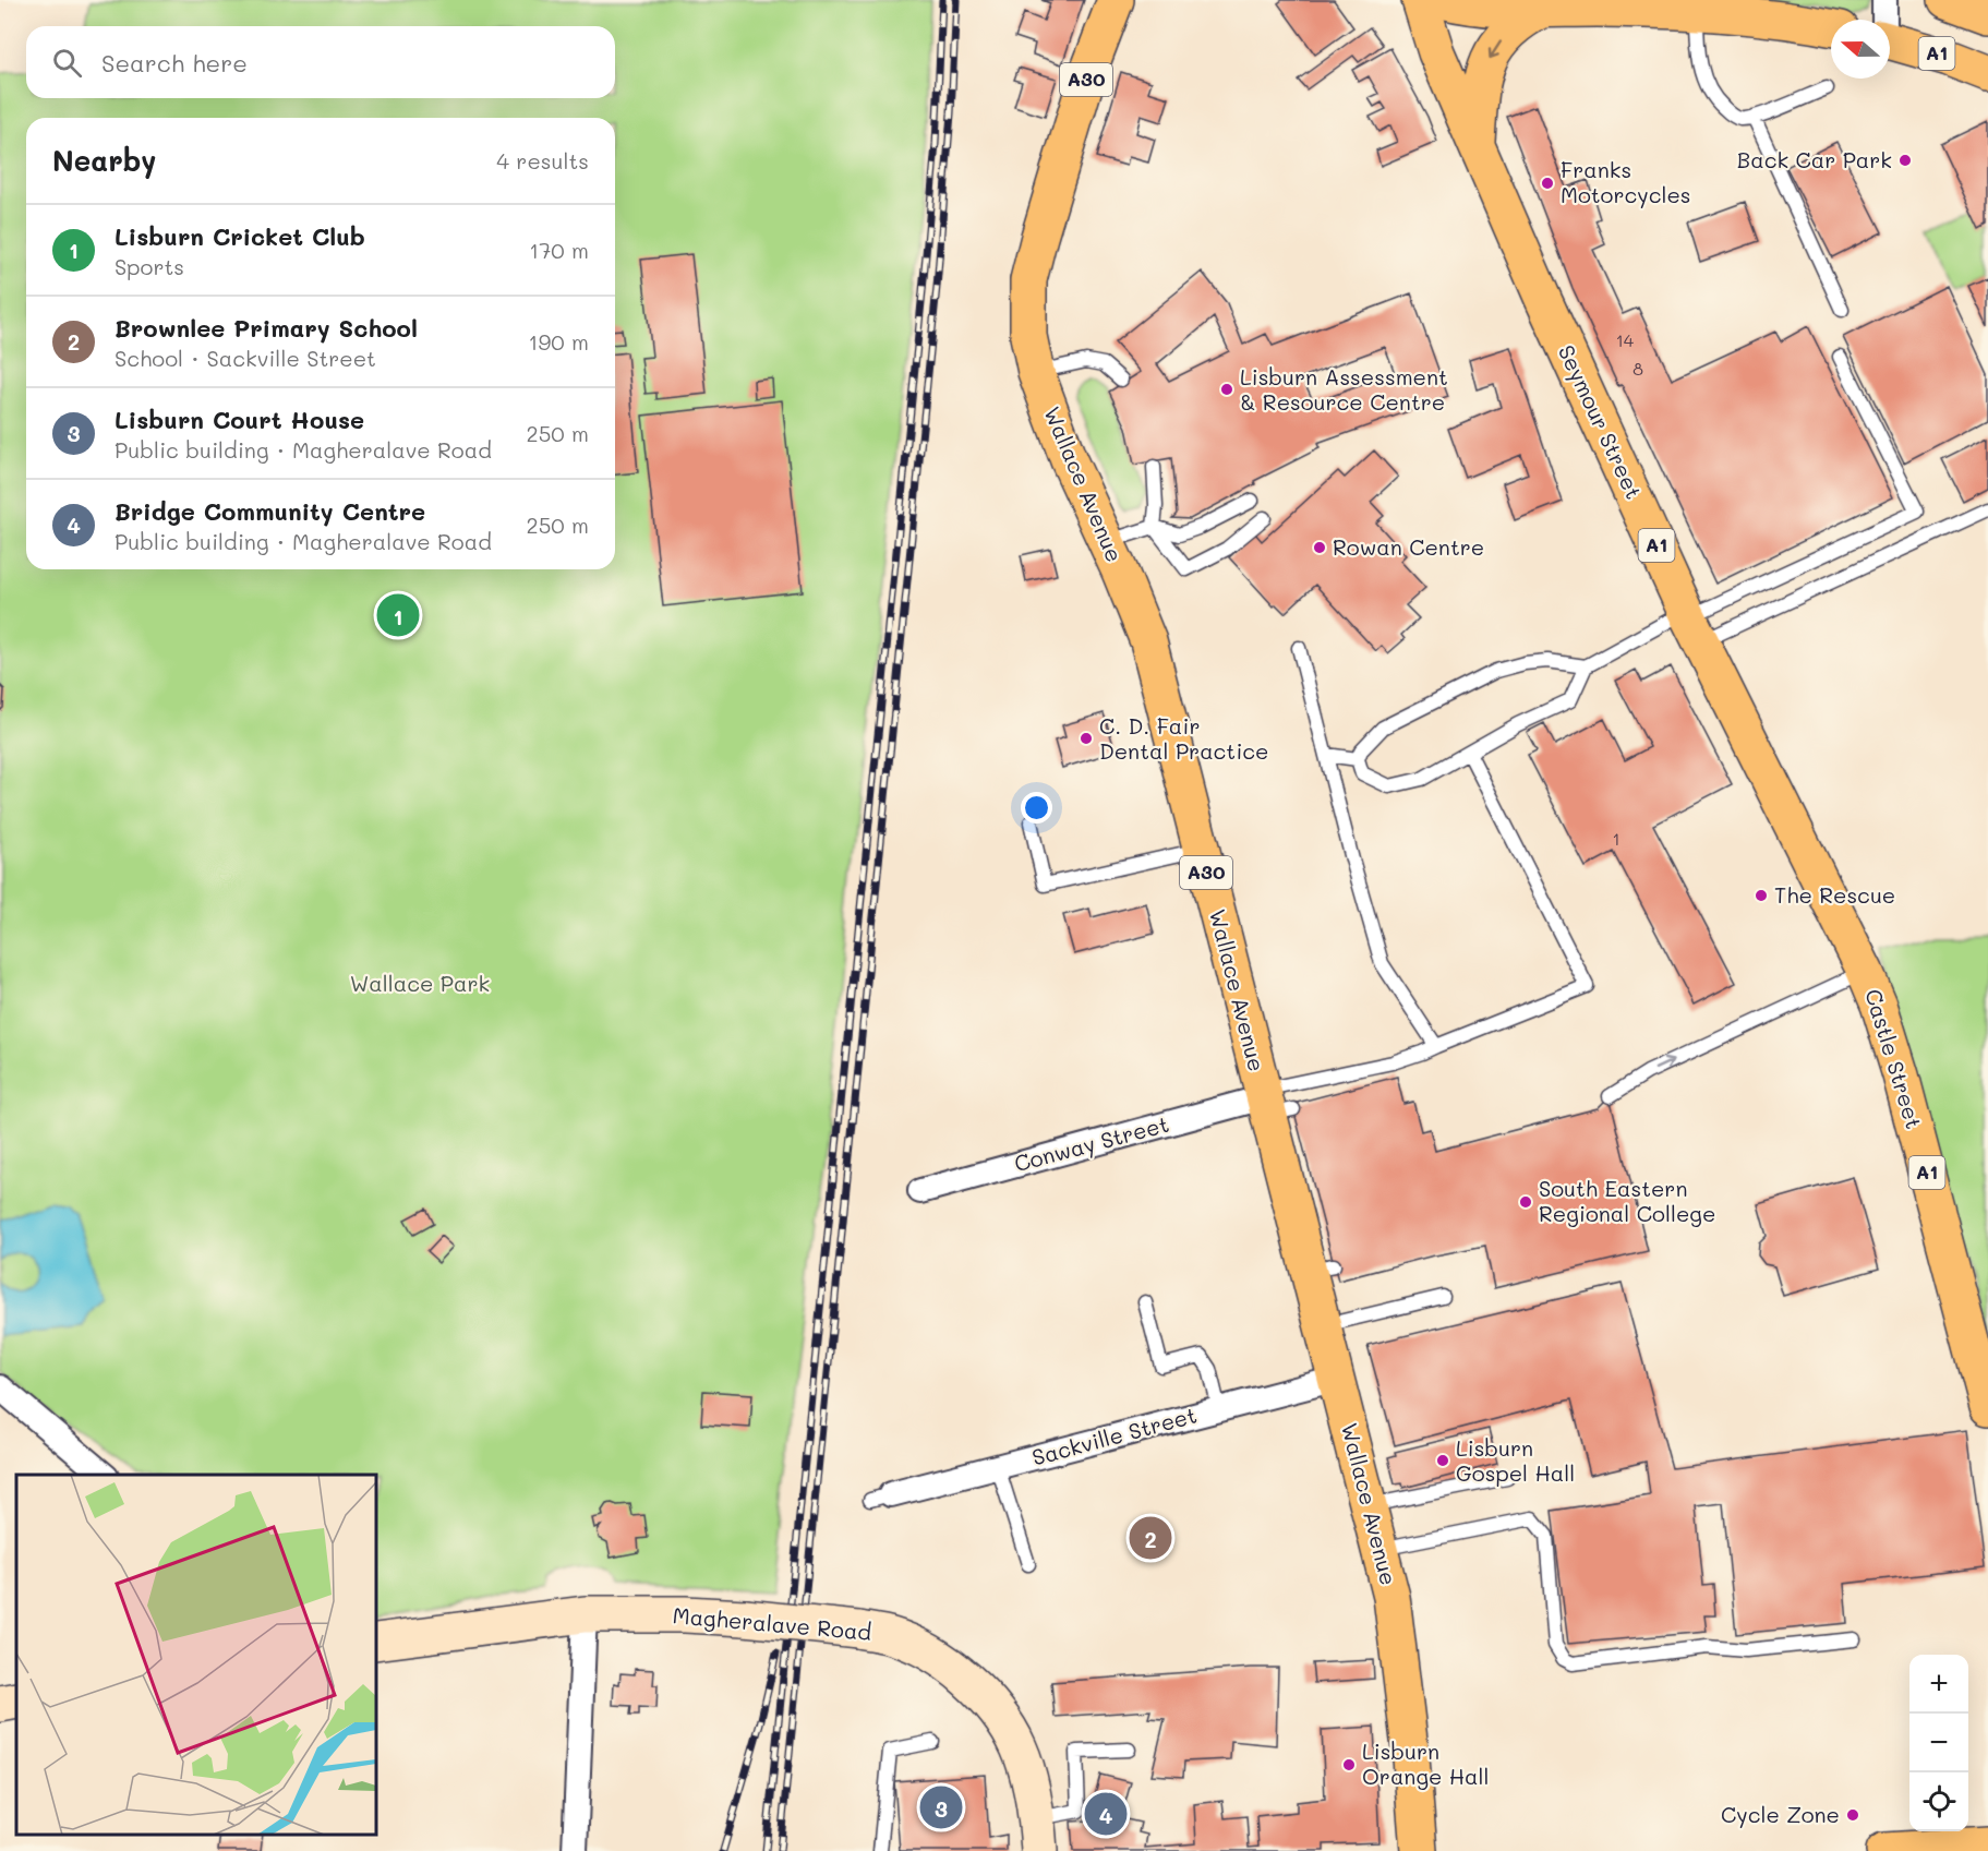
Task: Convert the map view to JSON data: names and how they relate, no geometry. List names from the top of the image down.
{
  "streets": {
    "main road": [
      "A1",
      "A30",
      "Seymour Street",
      "Wallace Avenue",
      "Castle Street"
    ],
    "street": ["Conway Street", "Sackville Street", "Magheralave Road"]
  },
  "crossings": [
    ["Seymour Street", "Castle Street"],
    ["Wallace Avenue", "Conway Street"],
    ["Wallace Avenue", "Sackville Street"]
  ],
  "parks": ["Wallace Park"],
  "places": [
    "Back Car Park",
    "Franks Motorcycles",
    "Lisburn Assessment & Resource Centre",
    "Rowan Centre",
    "C. D. Fair Dental Practice",
    "The Rescue",
    "South Eastern Regional College",
    "Lisburn Gospel Hall",
    "Lisburn Orange Hall",
    "Cycle Zone"
  ],
  "house_numbers": ["14", "8", "1"],
  "north": "left",
  "page": {
    "search": "Search here",
    "heading": ["Nearby", "4 results"],
    "list": [
      {
        "mark": "1",
        "name": "Lisburn Cricket Club",
        "note": "Sports",
        "value": "170 m"
      },
      {
        "mark": "2",
        "name": "Brownlee Primary School",
        "note": "School · Sackville Street",
        "value": "190 m"
      },
      {
        "mark": "3",
        "name": "Lisburn Court House",
        "note": "Public building · Magheralave Road",
        "value": "250 m"
      },
      {
        "mark": "4",
        "name": "Bridge Community Centre",
        "note": "Public building · Magheralave Road",
        "value": "250 m"
      }
    ],
    "pins": [
      "1",
      "2",
      "3",
      "4"
    ],
    "map_buttons": ["+", "−"]
  }
}
